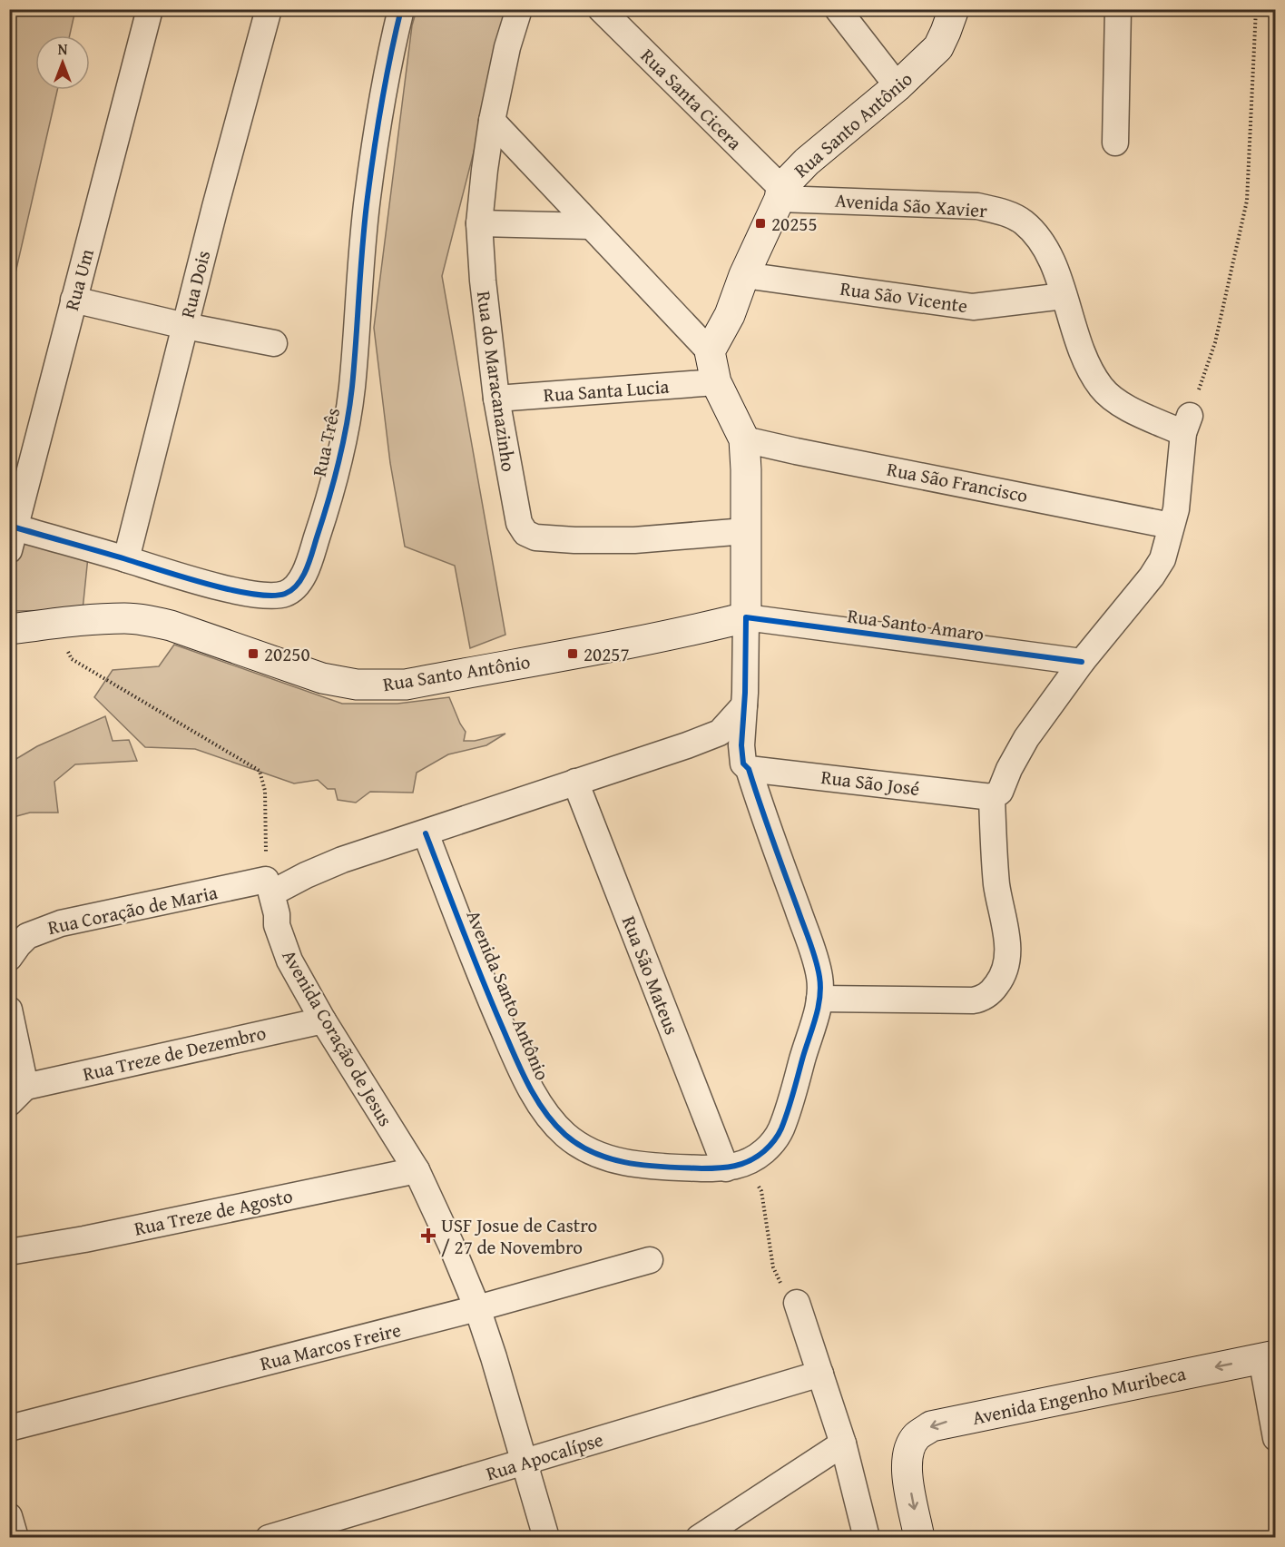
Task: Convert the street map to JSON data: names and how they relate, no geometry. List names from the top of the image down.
{
  "streets": {
    "main road": ["Rua Santo Antônio", "Avenida Engenho Muribeca"],
    "street": [
      "Rua Santa Cicera",
      "Avenida São Xavier",
      "Rua Um",
      "Rua Dois",
      "Rua São Vicente",
      "Rua do Maracanazinho",
      "Rua Santa Lucia",
      "Rua Três",
      "Rua São Francisco",
      "Rua Santo Amaro",
      "Rua São José",
      "Rua Coração de Maria",
      "Rua São Mateus",
      "Avenida Santo Antônio",
      "Avenida Coração de Jesus",
      "Rua Treze de Dezembro",
      "Rua Treze de Agosto",
      "Rua Marcos Freire",
      "Rua Apocalípse"
    ]
  },
  "crossings": [
    ["Rua Santa Cicera", "Rua Santo Antônio"],
    ["Rua Santa Cicera", "Avenida São Xavier"],
    ["Rua Santo Antônio", "Avenida São Xavier"],
    ["Rua Santo Antônio", "Rua São Vicente"],
    ["Rua Santo Antônio", "Rua Santo Amaro"],
    ["Avenida São Xavier", "Rua São Vicente"],
    ["Rua Um", "Rua Três"],
    ["Rua Dois", "Rua Três"],
    ["Rua do Maracanazinho", "Rua Santa Lucia"],
    ["Rua São Mateus", "Avenida Santo Antônio"],
    ["Rua São Mateus", "Avenida Coração de Jesus"],
    ["Avenida Santo Antônio", "Avenida Coração de Jesus"],
    ["Avenida Coração de Jesus", "Rua Treze de Dezembro"],
    ["Avenida Coração de Jesus", "Rua Treze de Agosto"],
    ["Avenida Coração de Jesus", "Rua Marcos Freire"],
    ["Avenida Coração de Jesus", "Rua Apocalípse"]
  ],
  "one_way": ["Avenida Engenho Muribeca"],
  "places": {
    "transit": ["20255", "20250", "20257"],
    "health": ["USF Josue de Castro / 27 de Novembro"]
  },
  "north": "top"
}
